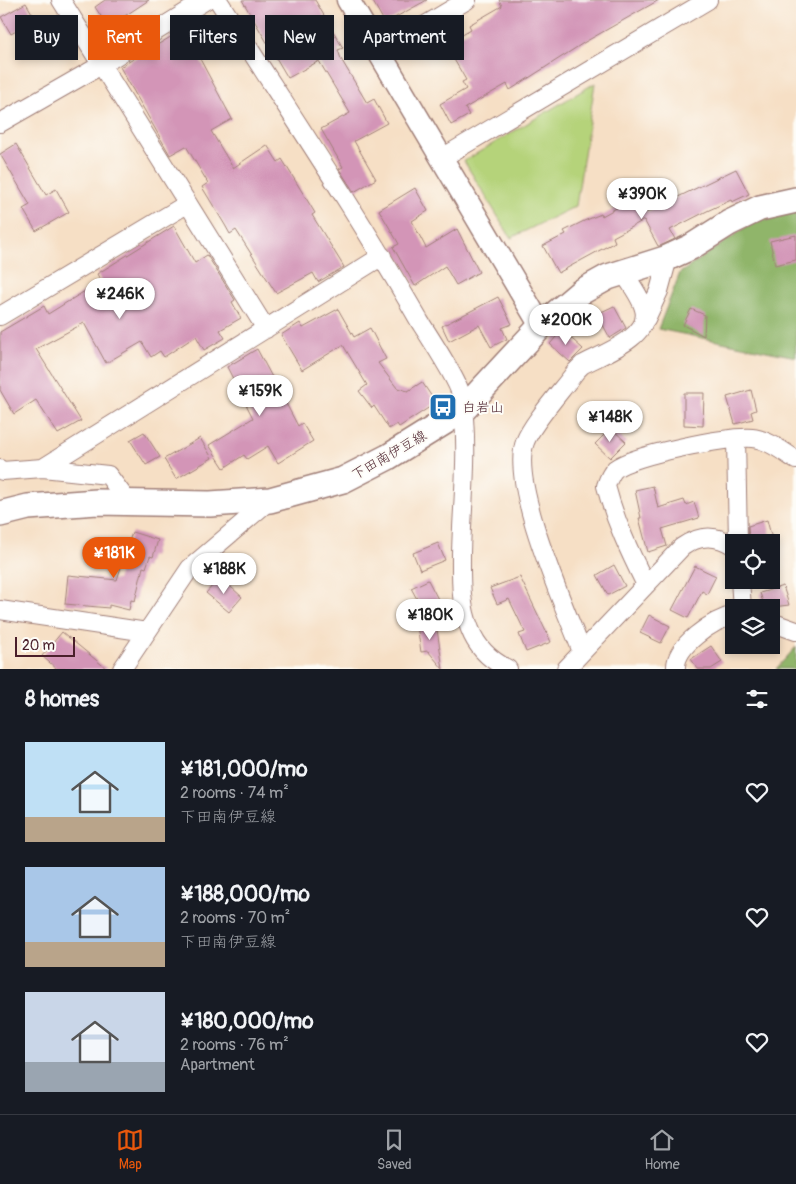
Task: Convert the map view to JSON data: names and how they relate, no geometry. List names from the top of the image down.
{
  "streets": {
    "main road": ["下田南伊豆線"]
  },
  "places": {
    "bus stop": ["白岩山"]
  },
  "scale_bar": "20 m",
  "page": {
    "chip": [
      "Buy",
      "Rent",
      "Filters",
      "New",
      "Apartment"
    ],
    "price": [
      "¥390K",
      "¥246K",
      "¥200K",
      "¥159K",
      "¥148K",
      "¥181K",
      "¥188K",
      "¥180K"
    ],
    "scale": "20 m",
    "heading": "8 homes",
    "list": [
      {
        "name": "¥181,000/mo",
        "note": "2 rooms · 74 m² · 下田南伊豆線"
      },
      {
        "name": "¥188,000/mo",
        "note": "2 rooms · 70 m² · 下田南伊豆線"
      },
      {
        "name": "¥180,000/mo",
        "note": "2 rooms · 76 m² · Apartment"
      }
    ],
    "tabs": ["Map", "Saved", "Home"]
  }
}
